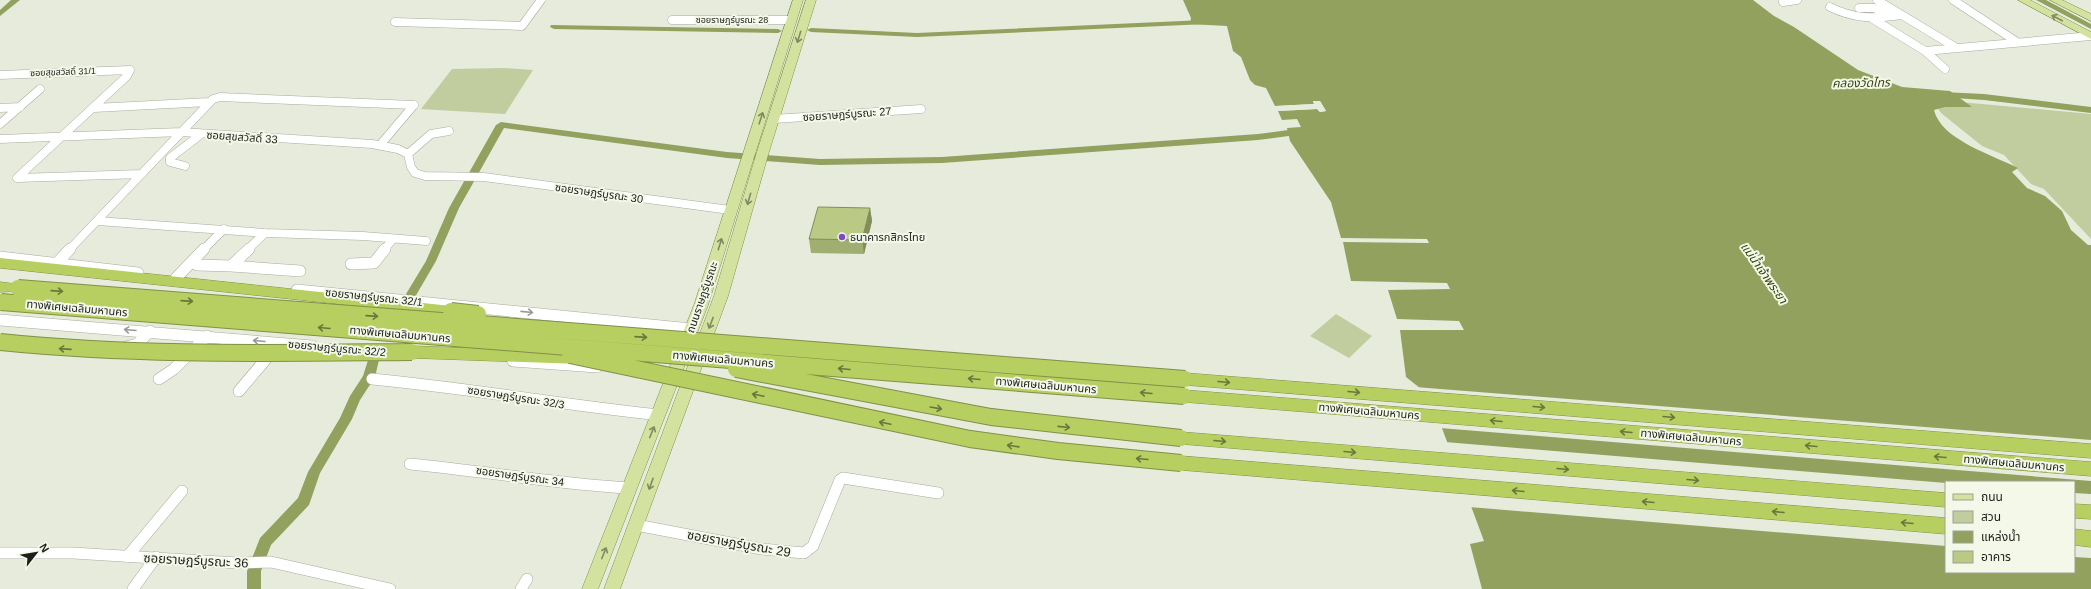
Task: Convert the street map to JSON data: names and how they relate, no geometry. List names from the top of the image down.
{
  "streets": {
    "highway": ["ทางพิเศษเฉลิมมหานคร"],
    "main road": ["ถนนราษฎร์บูรณะ"],
    "street": [
      "ซอยราษฎร์บูรณะ 28",
      "ซอยสุขสวัสดิ์ 31/1",
      "ซอยราษฎร์บูรณะ 27",
      "ซอยสุขสวัสดิ์ 33",
      "ซอยราษฎร์บูรณะ 30",
      "ซอยราษฎร์บูรณะ 32/1",
      "ซอยราษฎร์บูรณะ 32/2",
      "ซอยราษฎร์บูรณะ 32/3",
      "ซอยราษฎร์บูรณะ 34",
      "ซอยราษฎร์บูรณะ 29",
      "ซอยราษฎร์บูรณะ 36"
    ]
  },
  "crossings": [
    ["ซอยราษฎร์บูรณะ 28", "ถนนราษฎร์บูรณะ"],
    ["ซอยราษฎร์บูรณะ 27", "ถนนราษฎร์บูรณะ"],
    ["ซอยสุขสวัสดิ์ 33", "ซอยราษฎร์บูรณะ 30"],
    ["ซอยราษฎร์บูรณะ 30", "ถนนราษฎร์บูรณะ"],
    ["ซอยราษฎร์บูรณะ 32/1", "ถนนราษฎร์บูรณะ"],
    ["ถนนราษฎร์บูรณะ", "ซอยราษฎร์บูรณะ 32/2"],
    ["ถนนราษฎร์บูรณะ", "ซอยราษฎร์บูรณะ 32/3"],
    ["ถนนราษฎร์บูรณะ", "ซอยราษฎร์บูรณะ 34"],
    ["ถนนราษฎร์บูรณะ", "ซอยราษฎร์บูรณะ 29"]
  ],
  "water": ["คลองวัดไทร", "แม่น้ำเจ้าพระยา"],
  "places": ["ธนาคารกสิกรไทย"],
  "legend": [
    "ถนน",
    "สวน",
    "แหล่งน้ำ",
    "อาคาร"
  ],
  "north": "top right"
}
